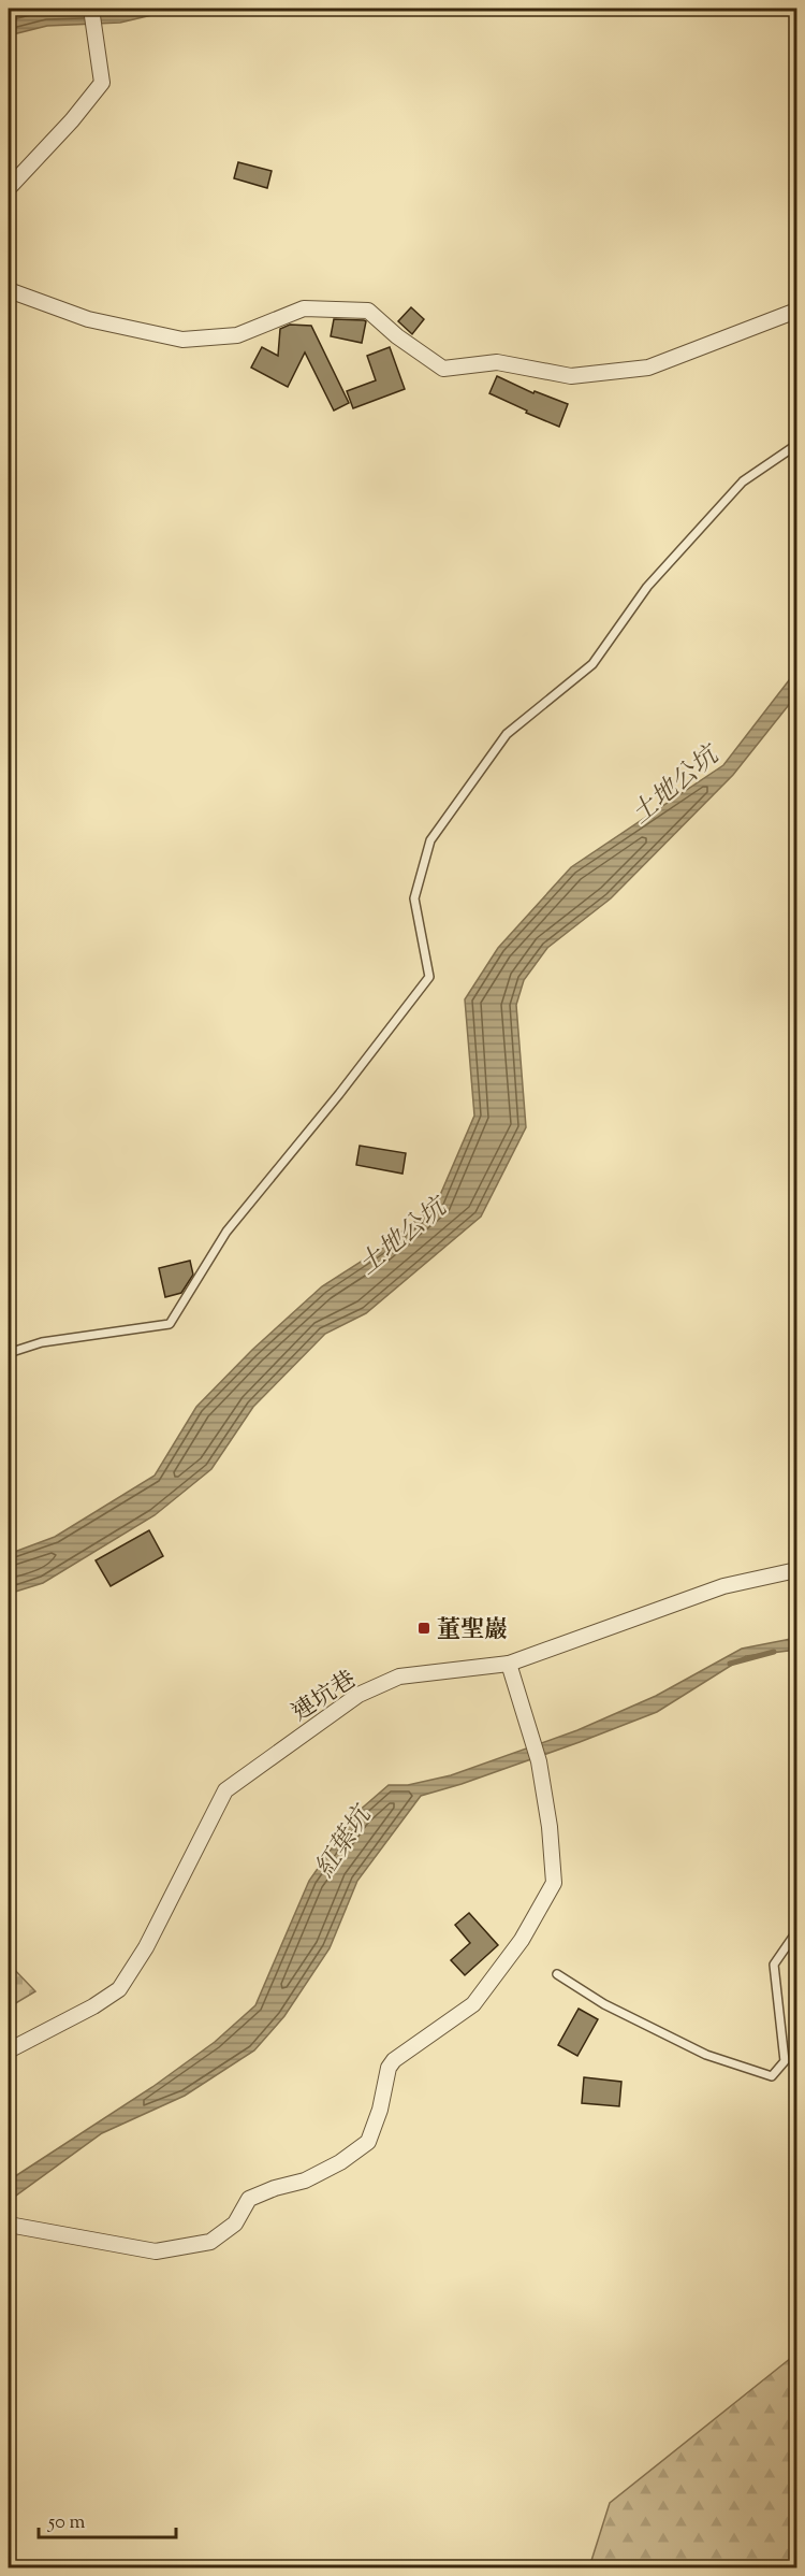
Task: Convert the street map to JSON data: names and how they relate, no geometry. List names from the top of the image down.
{
  "streets": {
    "street": ["連坑巷"]
  },
  "water": ["土地公坑", "紅葉坑"],
  "places": {
    "transit": ["董聖巖"]
  },
  "scale_bar": "50 m"
}
